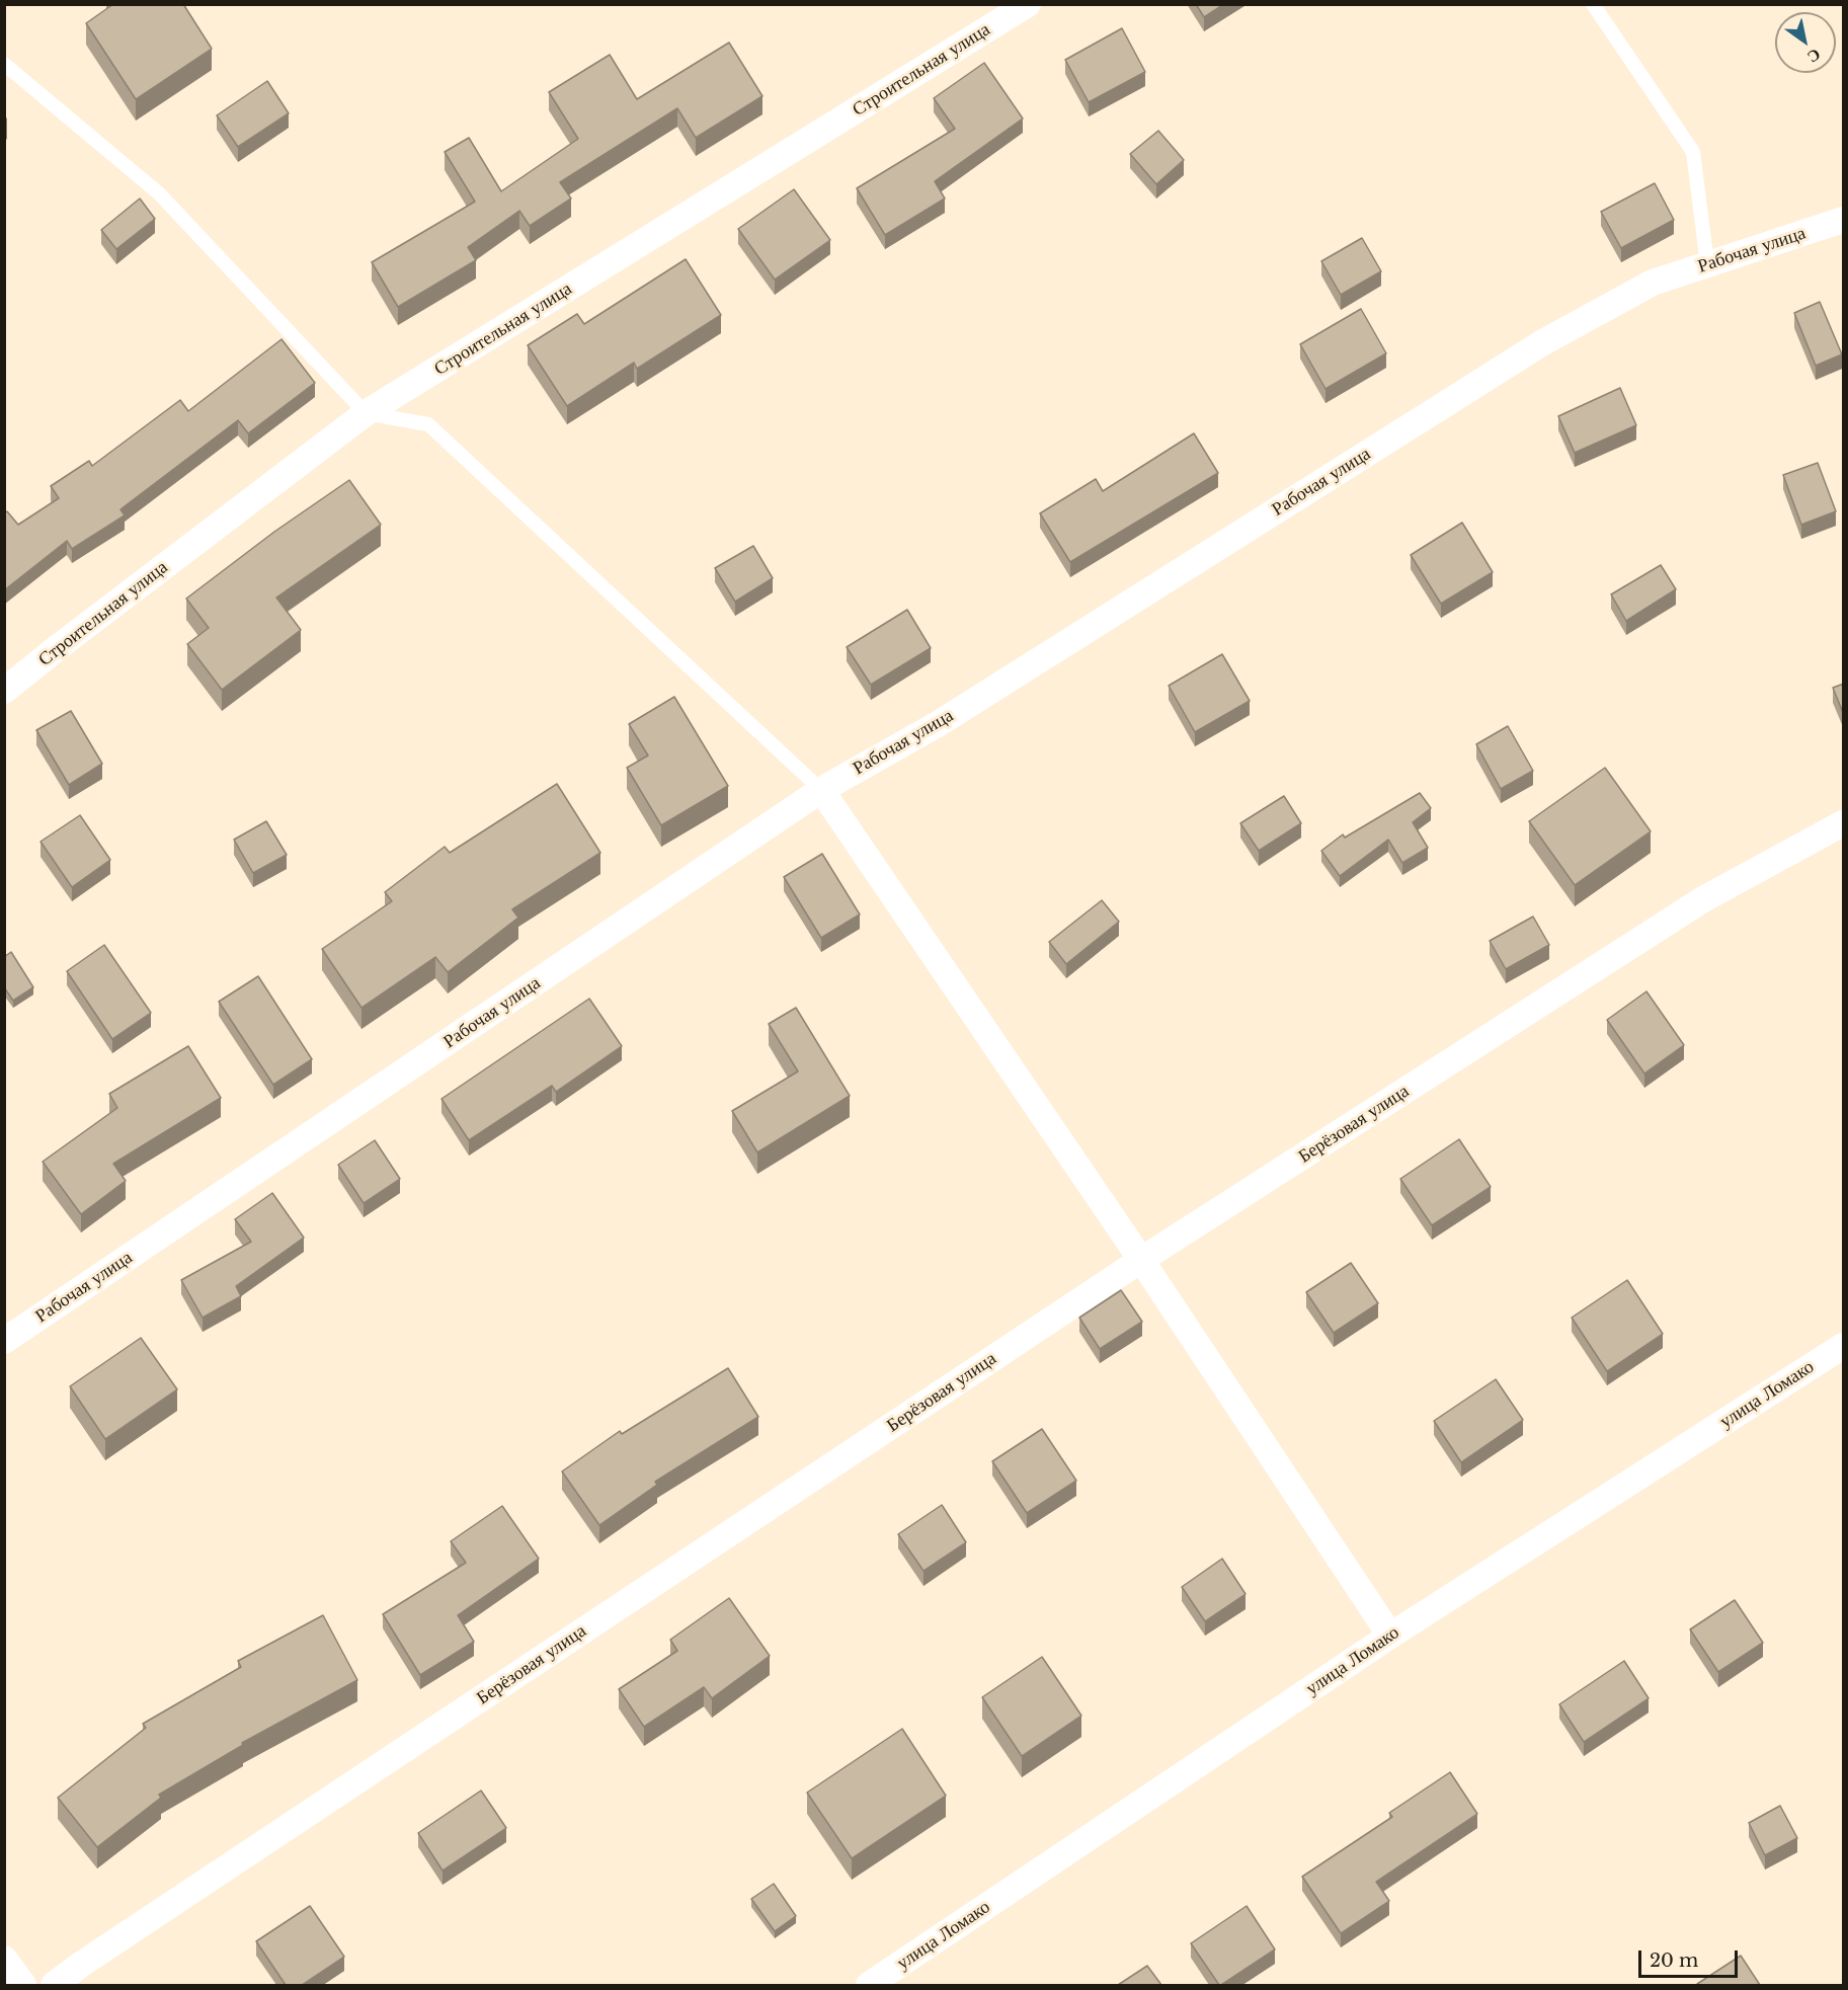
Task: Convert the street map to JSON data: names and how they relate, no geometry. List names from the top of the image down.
{
  "streets": {
    "street": [
      "Строительная улица",
      "Рабочая улица",
      "Берёзовая улица",
      "улица Ломако"
    ]
  },
  "scale_bar": "20 m",
  "north": "bottom right"
}
